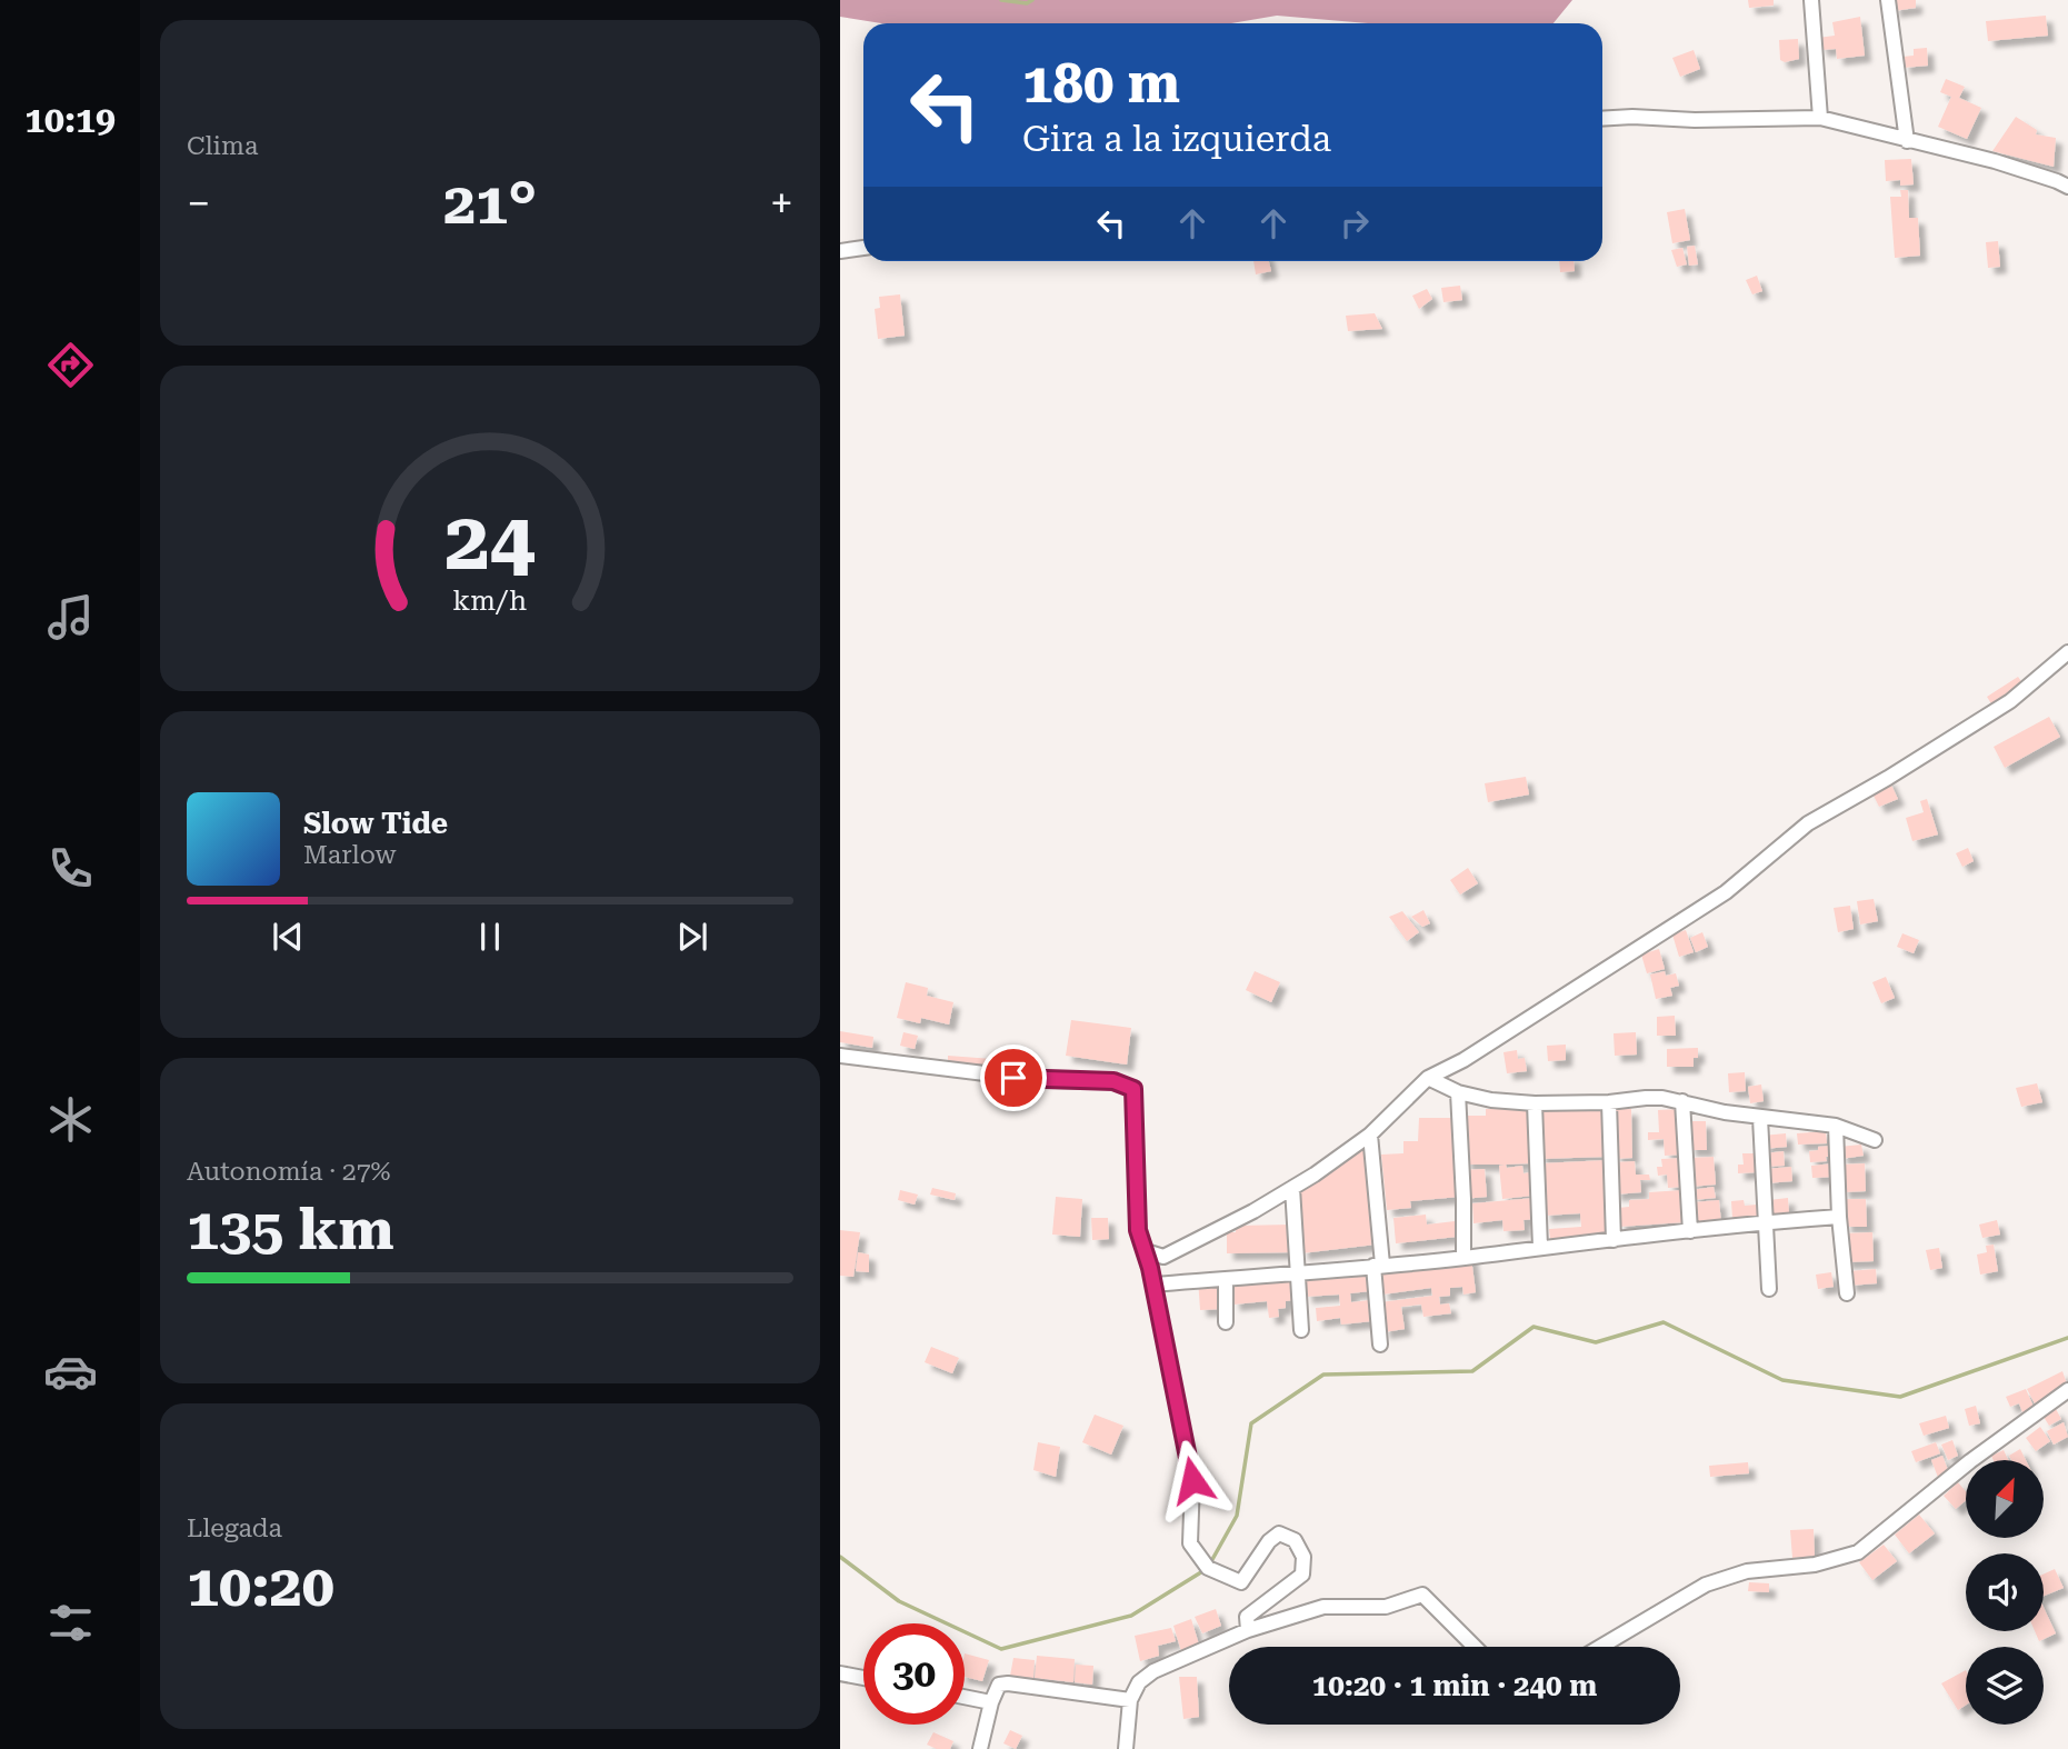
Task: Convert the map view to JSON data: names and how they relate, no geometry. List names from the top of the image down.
{
  "north": "top right",
  "page": {
    "tabs": "10:19",
    "tile": [
      "Clima",
      ["Autonomía · 27%", "135 km"],
      ["Llegada", "10:20"]
    ],
    "turn": ["180 m", "Gira a la izquierda"],
    "heat": ["−", "21°", "+"],
    "song": ["Slow Tide", "Marlow"],
    "limit": "30",
    "trip": "10:20 · 1 min · 240 m",
    "gauge": ["24", "km/h"]
  }
}
